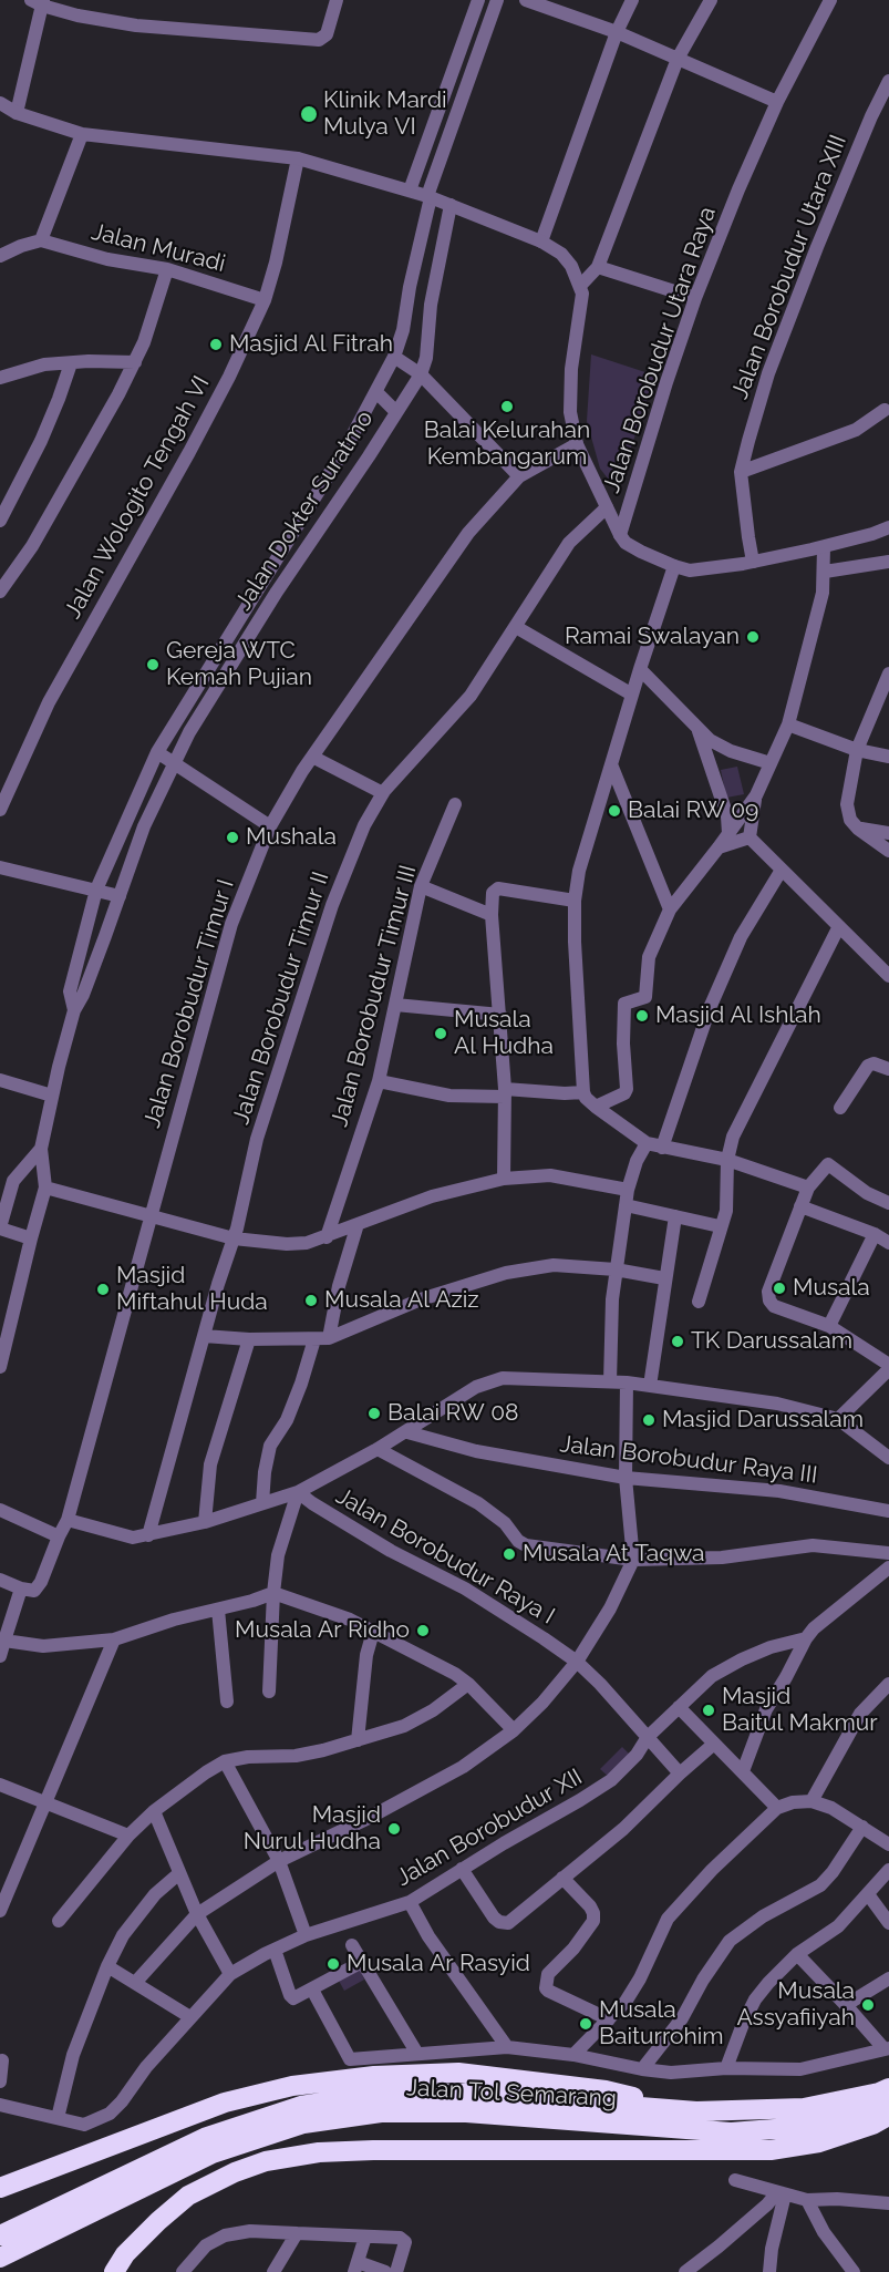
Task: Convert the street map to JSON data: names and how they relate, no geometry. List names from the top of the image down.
{
  "streets": {
    "highway": ["Jalan Tol Semarang"],
    "street": [
      "Jalan Muradi",
      "Jalan Borobudur Utara XIII",
      "Jalan Borobudur Utara Raya",
      "Jalan Wologito Tengah VI",
      "Jalan Dokter Suratmo",
      "Jalan Borobudur Timur III",
      "Jalan Borobudur Timur II",
      "Jalan Borobudur Timur I",
      "Jalan Borobudur Raya III",
      "Jalan Borobudur Raya I",
      "Jalan Borobudur XII"
    ]
  },
  "crossings": [
    ["Jalan Muradi", "Jalan Wologito Tengah VI"],
    ["Jalan Borobudur Raya I", "Jalan Borobudur XII"]
  ],
  "places": [
    "Klinik Mardi Mulya VI",
    "Masjid Al Fitrah",
    "Balai Kelurahan Kembangarum",
    "Ramai Swalayan",
    "Gereja WTC Kemah Pujian",
    "Balai RW 09",
    "Mushala",
    "Masjid Al Ishlah",
    "Musala Al Hudha",
    "Musala",
    "Masjid Miftahul Huda",
    "Musala Al Aziz",
    "TK Darussalam",
    "Balai RW 08",
    "Masjid Darussalam",
    "Musala At Taqwa",
    "Musala Ar Ridho",
    "Masjid Baitul Makmur",
    "Masjid Nurul Hudha",
    "Musala Ar Rasyid",
    "Musala Assyafiiyah",
    "Musala Baiturrohim"
  ]
}
